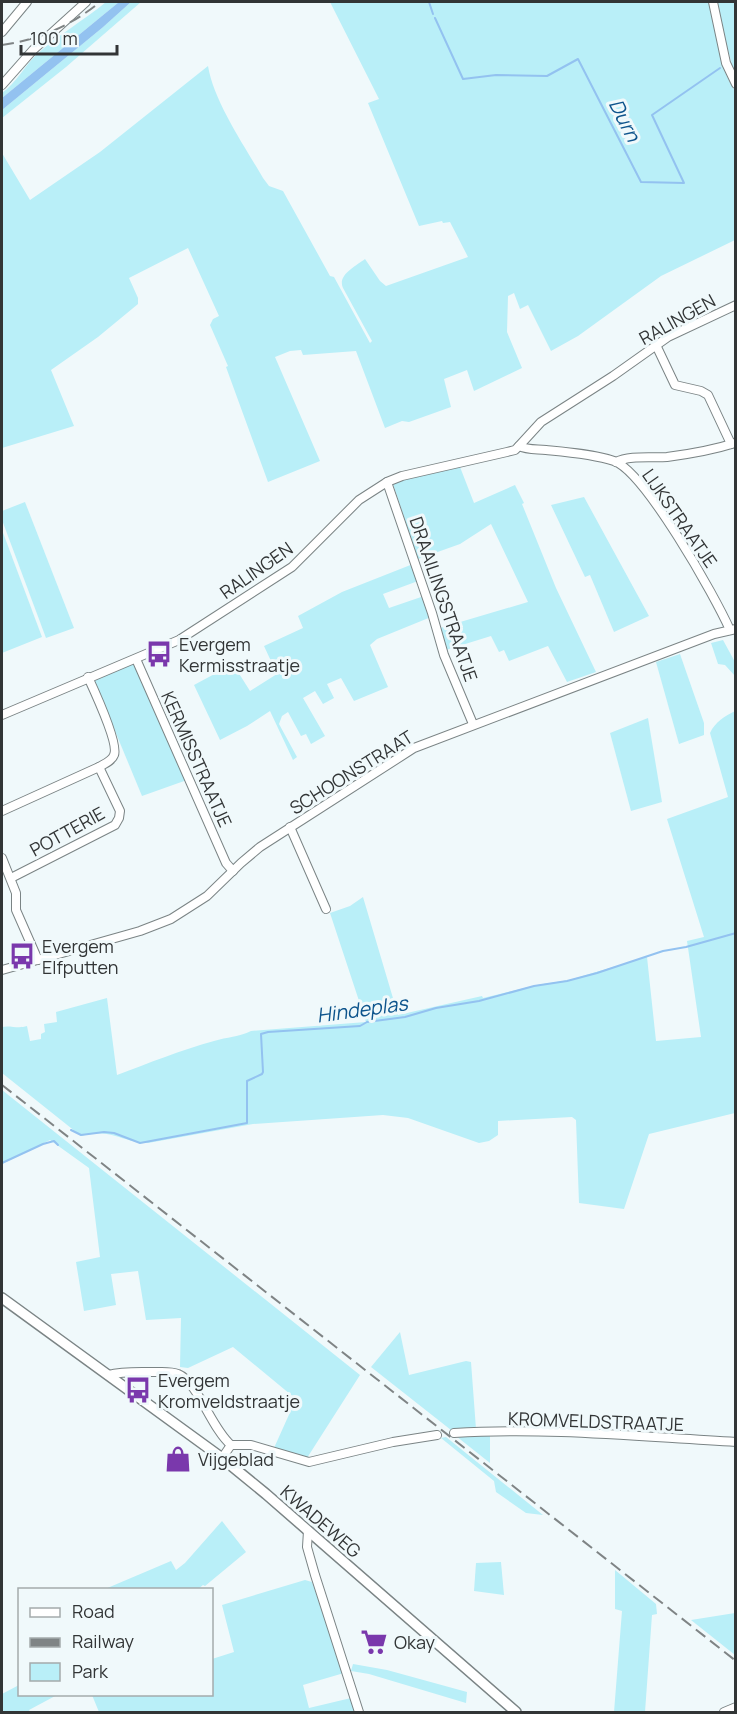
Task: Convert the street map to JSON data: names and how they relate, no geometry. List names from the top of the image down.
{
  "streets": {
    "main road": ["KWADEWEG"],
    "street": [
      "RALINGEN",
      "LIJKSTRAATJE",
      "DRAAILINGSTRAATJE",
      "KERMISSTRAATJE",
      "SCHOONSTRAAT",
      "POTTERIE",
      "KROMVELDSTRAATJE"
    ]
  },
  "crossings": [
    ["RALINGEN", "LIJKSTRAATJE"],
    ["RALINGEN", "DRAAILINGSTRAATJE"],
    ["RALINGEN", "KERMISSTRAATJE"],
    ["LIJKSTRAATJE", "SCHOONSTRAAT"],
    ["DRAAILINGSTRAATJE", "SCHOONSTRAAT"],
    ["KERMISSTRAATJE", "SCHOONSTRAAT"]
  ],
  "water": ["Durn", "Hindeplas"],
  "places": {
    "bus stop": ["Evergem Kermisstraatje", "Evergem Elfputten", "Evergem Kromveldstraatje"],
    "shop": ["Vijgeblad"],
    "supermarket": ["Okay"]
  },
  "legend": ["Road", "Railway", "Park"],
  "scale_bar": "100 m"
}
